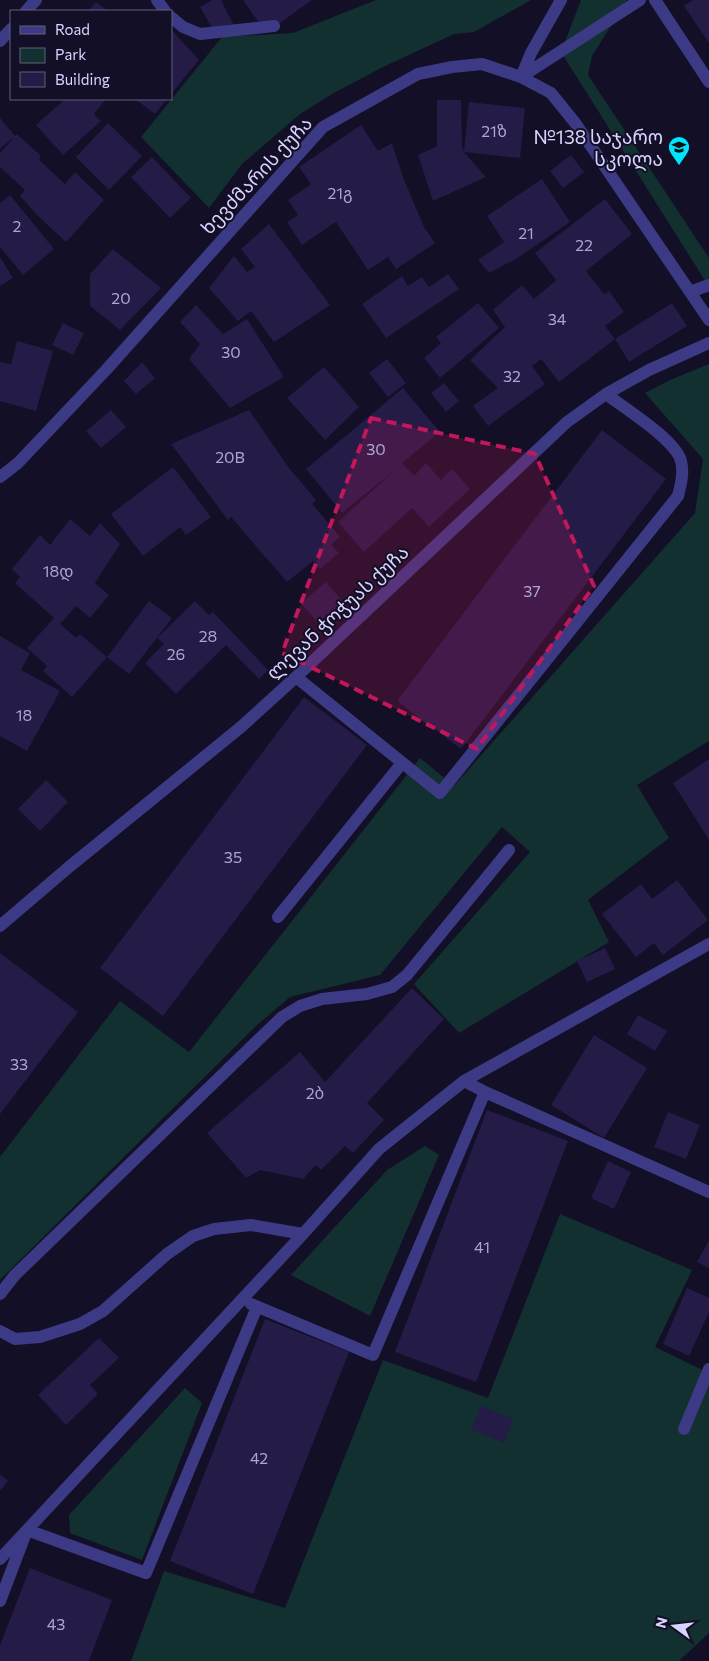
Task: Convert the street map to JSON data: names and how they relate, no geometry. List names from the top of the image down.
{
  "streets": {
    "street": ["ხევძმარის ქუჩა", "ლევან ჭოჭუას ქუჩა"]
  },
  "places": {
    "school or university": ["№138 საჯარო სკოლა"]
  },
  "house_numbers": [
    "21ზ",
    "21გ",
    "2",
    "21",
    "22",
    "20",
    "34",
    "30",
    "32",
    "30",
    "20B",
    "18დ",
    "37",
    "28",
    "26",
    "18",
    "35",
    "33",
    "2ბ",
    "41",
    "42",
    "43"
  ],
  "legend": ["Road", "Park", "Building"],
  "north": "left"
}
